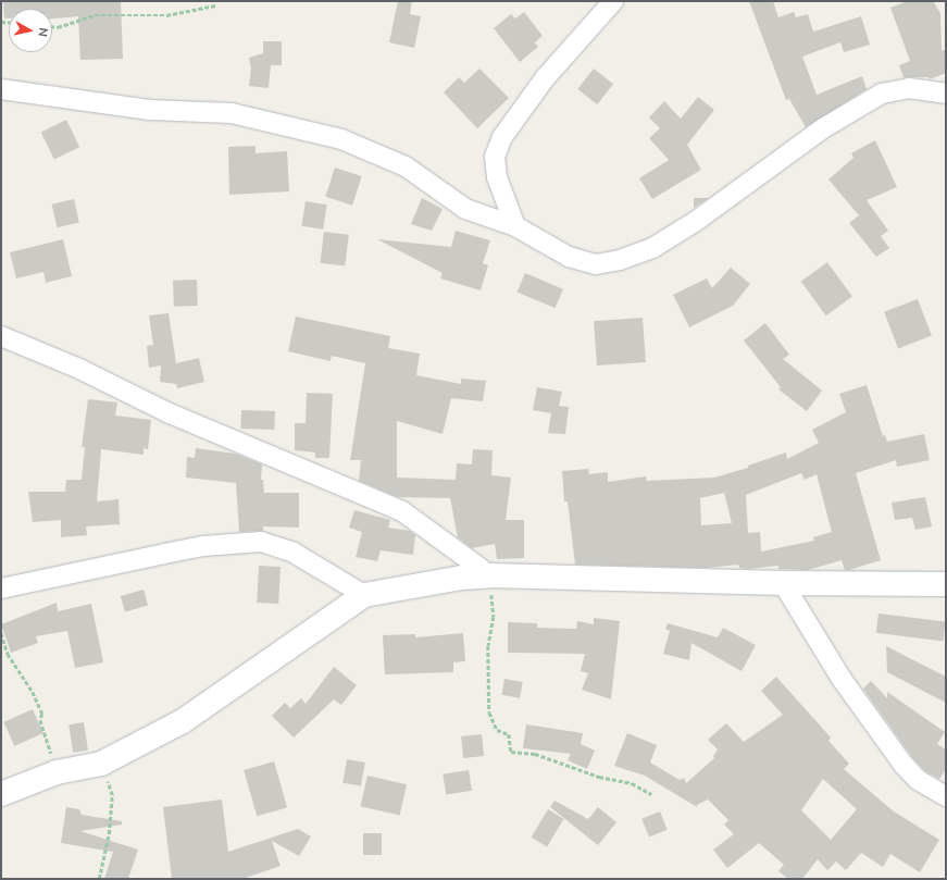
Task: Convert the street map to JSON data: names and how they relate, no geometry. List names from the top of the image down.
{
  "north": "right"
}
